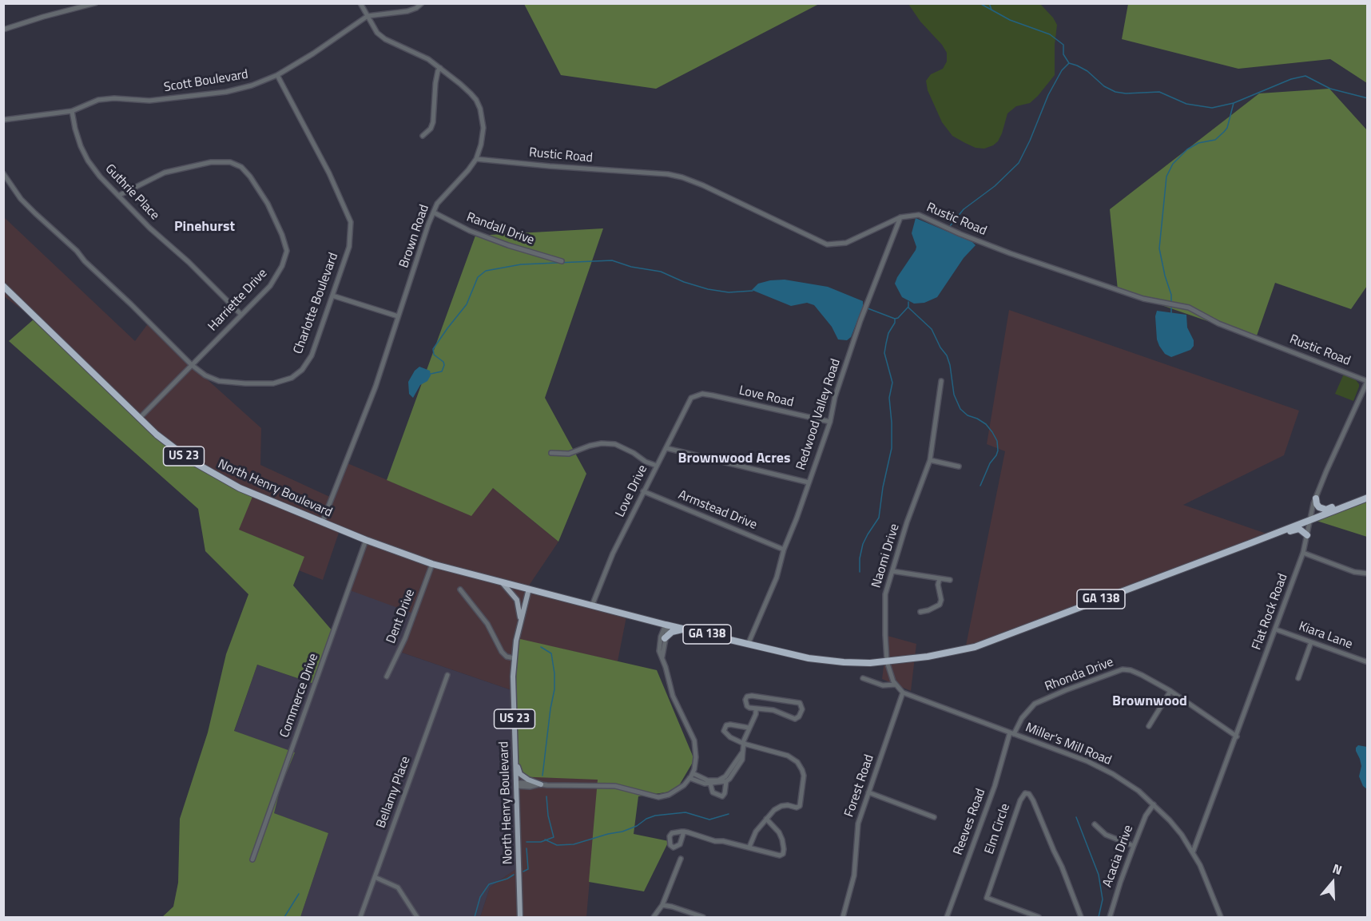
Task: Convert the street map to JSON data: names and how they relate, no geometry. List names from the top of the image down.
{
  "streets": {
    "highway": ["US 23", "North Henry Boulevard", "GA 138"],
    "street": [
      "Scott Boulevard",
      "Rustic Road",
      "Guthrie Place",
      "Randall Drive",
      "Brown Road",
      "Harriette Drive",
      "Charlotte Boulevard",
      "Love Road",
      "Redwood Valley Road",
      "Love Drive",
      "Armstead Drive",
      "Naomi Drive",
      "Flat Rock Road",
      "Dent Drive",
      "Kiara Lane",
      "Rhonda Drive",
      "Commerce Drive",
      "Miller's Mill Road",
      "Forest Road",
      "Bellamy Place",
      "Reeves Road",
      "Elm Circle",
      "Acacia Drive"
    ]
  },
  "crossings": [
    ["Scott Boulevard", "Guthrie Place"],
    ["Scott Boulevard", "Brown Road"],
    ["Scott Boulevard", "Charlotte Boulevard"],
    ["Rustic Road", "Brown Road"],
    ["Rustic Road", "Redwood Valley Road"],
    ["Rustic Road", "Flat Rock Road"],
    ["Guthrie Place", "Harriette Drive"],
    ["Randall Drive", "Brown Road"],
    ["Brown Road", "North Henry Boulevard"],
    ["Harriette Drive", "Charlotte Boulevard"],
    ["Harriette Drive", "North Henry Boulevard"],
    ["Love Road", "Redwood Valley Road"],
    ["Love Road", "Love Drive"],
    ["Redwood Valley Road", "Armstead Drive"],
    ["Redwood Valley Road", "GA 138"],
    ["US 23", "North Henry Boulevard"],
    ["North Henry Boulevard", "GA 138"],
    ["North Henry Boulevard", "Dent Drive"],
    ["North Henry Boulevard", "Commerce Drive"],
    ["Love Drive", "Armstead Drive"],
    ["Love Drive", "GA 138"],
    ["Naomi Drive", "GA 138"],
    ["Naomi Drive", "Miller's Mill Road"],
    ["GA 138", "Flat Rock Road"],
    ["GA 138", "Miller's Mill Road"],
    ["Flat Rock Road", "Kiara Lane"],
    ["Flat Rock Road", "Rhonda Drive"],
    ["Flat Rock Road", "Miller's Mill Road"],
    ["Rhonda Drive", "Miller's Mill Road"],
    ["Rhonda Drive", "Reeves Road"],
    ["Miller's Mill Road", "Forest Road"],
    ["Miller's Mill Road", "Reeves Road"],
    ["Miller's Mill Road", "Acacia Drive"]
  ],
  "districts": ["Pinehurst", "Brownwood Acres", "Brownwood"],
  "north": "top"
}
